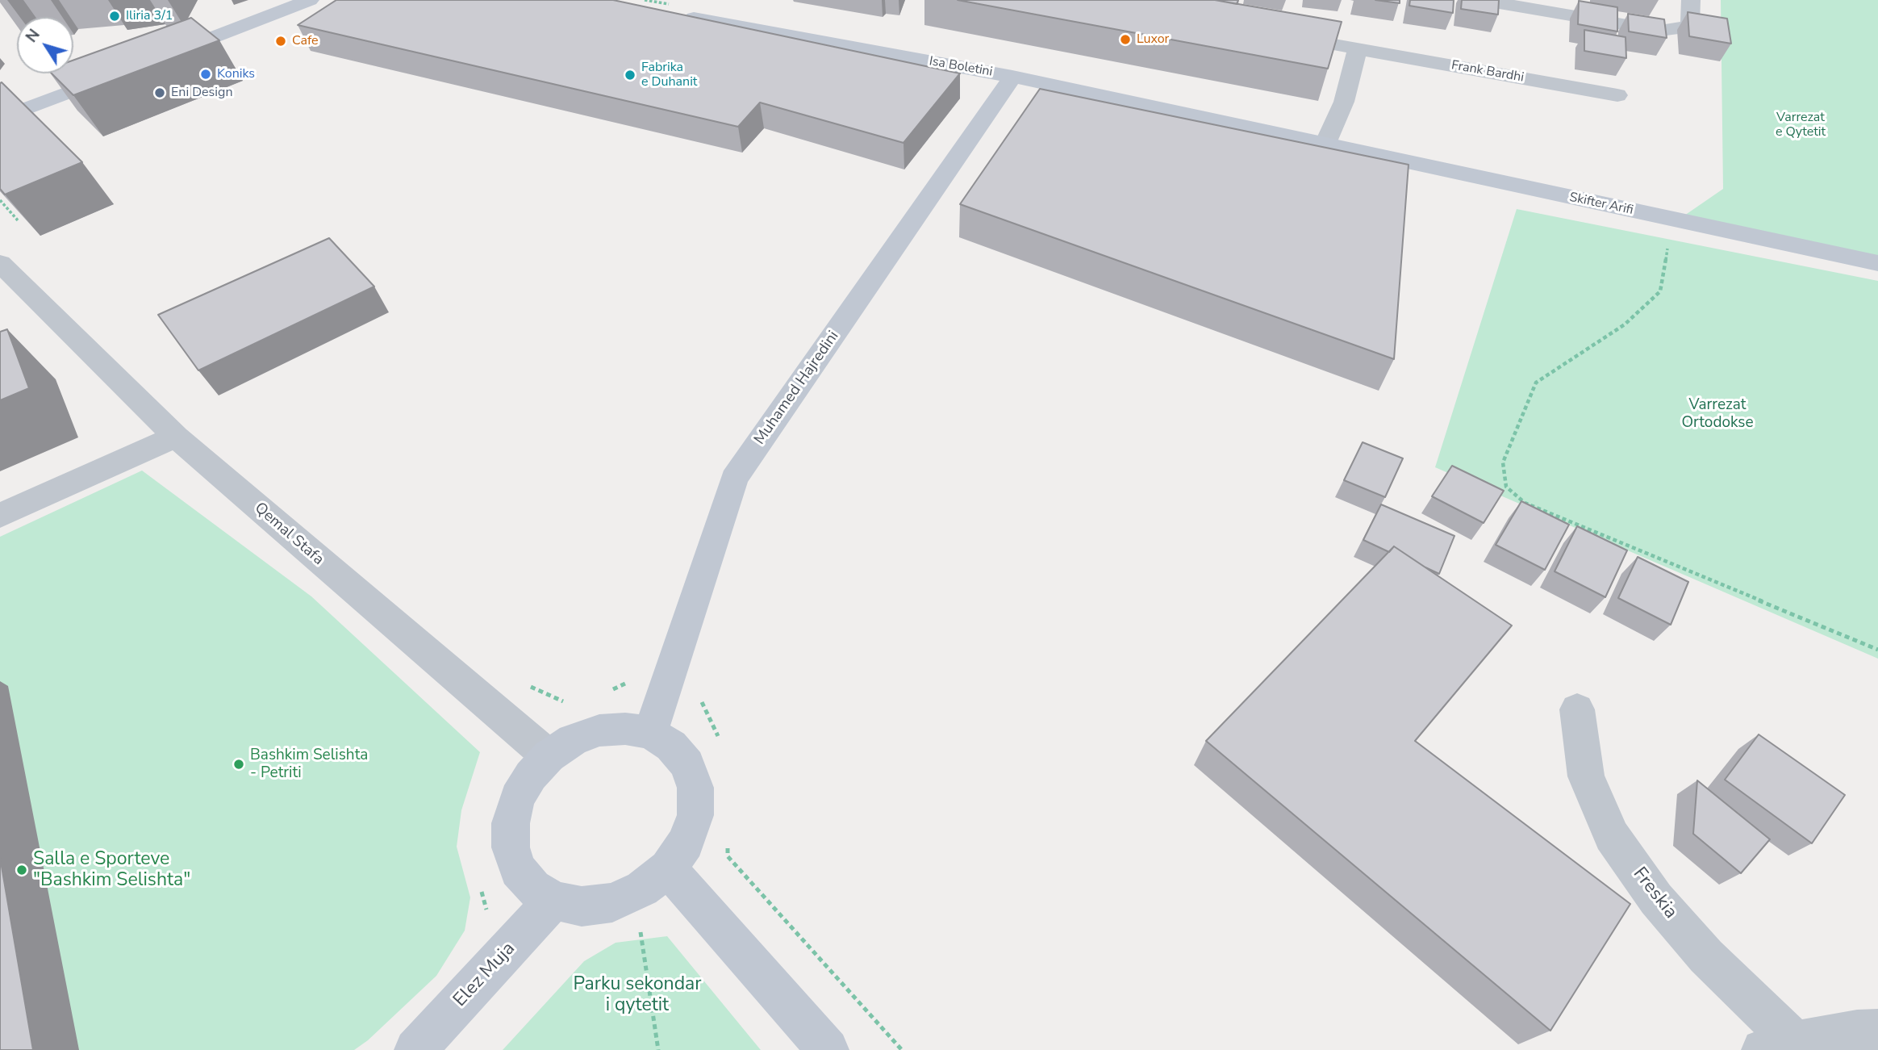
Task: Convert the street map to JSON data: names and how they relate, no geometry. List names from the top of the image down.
{
  "streets": {
    "street": [
      "Isa Boletini",
      "Frank Bardhi",
      "Skifter Arifi",
      "Muhamed Hajredini",
      "Qemal Stafa",
      "Freskia",
      "Elez Muja"
    ]
  },
  "crossings": [
    ["Isa Boletini", "Skifter Arifi"],
    ["Isa Boletini", "Muhamed Hajredini"],
    ["Muhamed Hajredini", "Qemal Stafa"],
    ["Muhamed Hajredini", "Elez Muja"],
    ["Qemal Stafa", "Elez Muja"]
  ],
  "parks": ["Varrezat e Qytetit", "Varrezat Ortodokse", "Parku sekondar i qytetit"],
  "places": [
    "Iliria 3/1",
    "Luxor",
    "Cafe",
    "Koniks",
    "Fabrika e Duhanit",
    "Eni Design",
    "Bashkim Selishta - Petriti",
    "Salla e Sporteve \"Bashkim Selishta\""
  ],
  "north": "top left"
}
